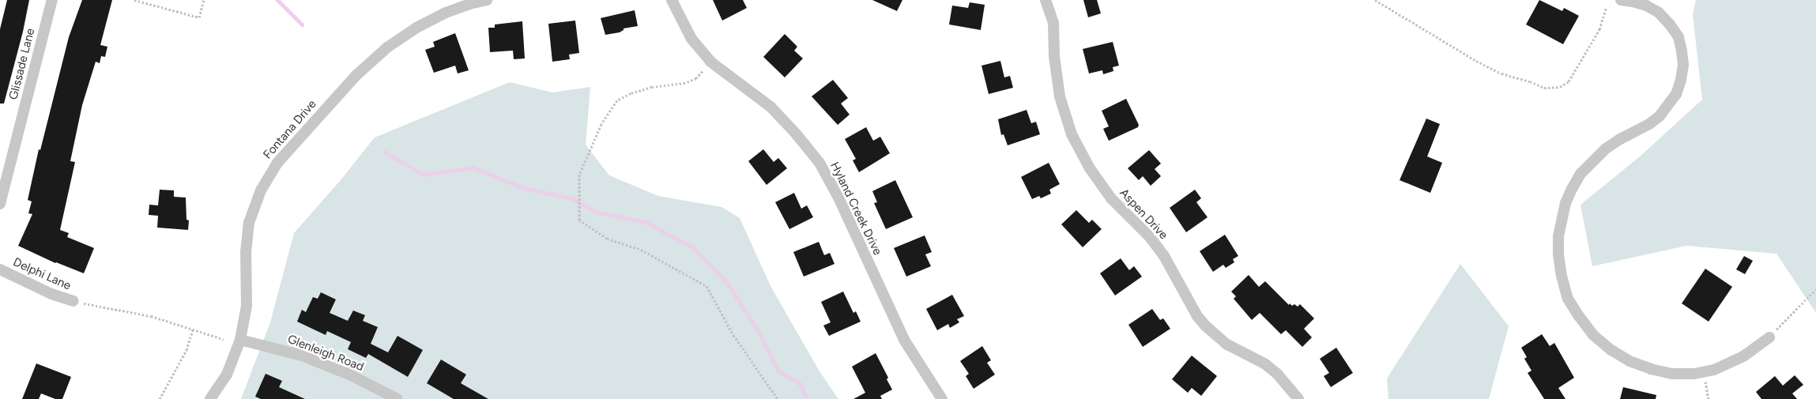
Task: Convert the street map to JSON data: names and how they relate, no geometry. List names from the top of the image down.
{
  "streets": {
    "street": [
      "Glissade Lane",
      "Fontana Drive",
      "Hyland Creek Drive",
      "Aspen Drive",
      "Delphi Lane",
      "Glenleigh Road"
    ]
  },
  "crossings": [
    ["Fontana Drive", "Glenleigh Road"]
  ]
}
